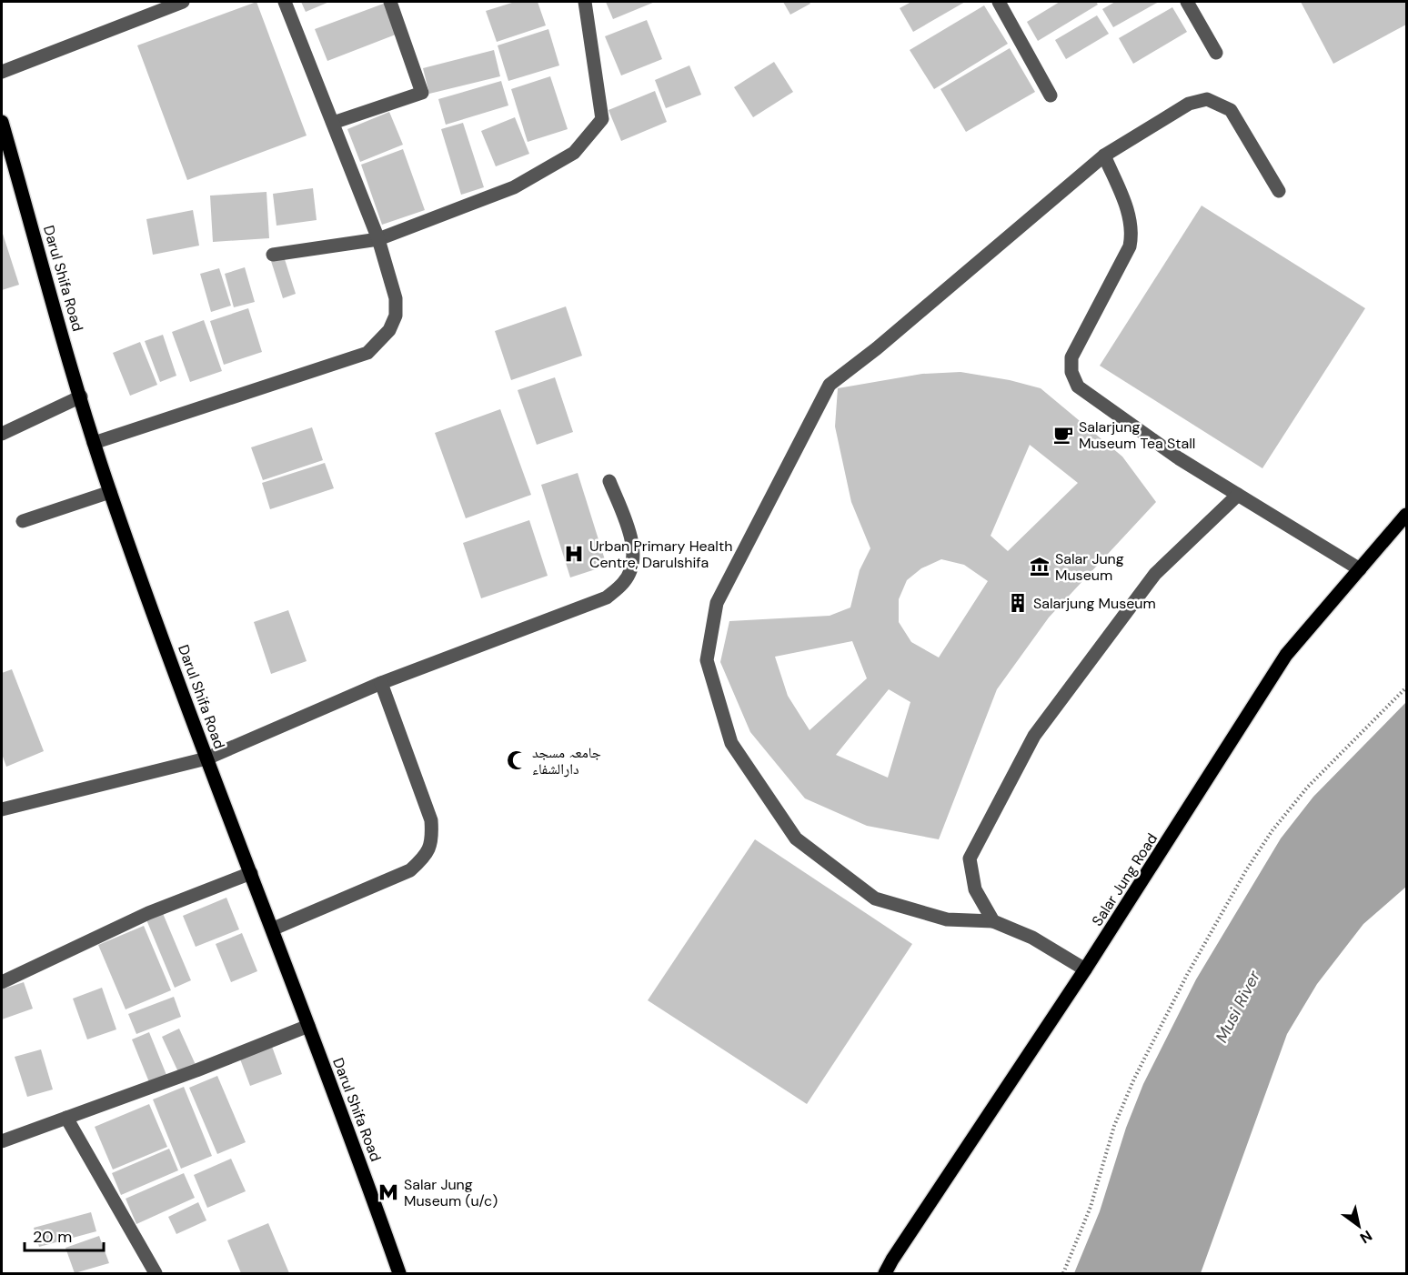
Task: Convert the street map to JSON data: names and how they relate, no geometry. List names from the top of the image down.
{
  "streets": {
    "main road": ["Darul Shifa Road", "Salar Jung Road"]
  },
  "water": ["Musi River"],
  "places": {
    "cafe": ["Salarjung Museum Tea Stall"],
    "hospital": ["Urban Primary Health Centre, Darulshifa"],
    "museum": ["Salar Jung Museum"],
    "building": ["Salarjung Museum"],
    "mosque": ["جامعہ مسجد دارالشفاء"],
    "metro station": ["Salar Jung Museum (u/c)"]
  },
  "scale_bar": "20 m",
  "north": "bottom right"
}
